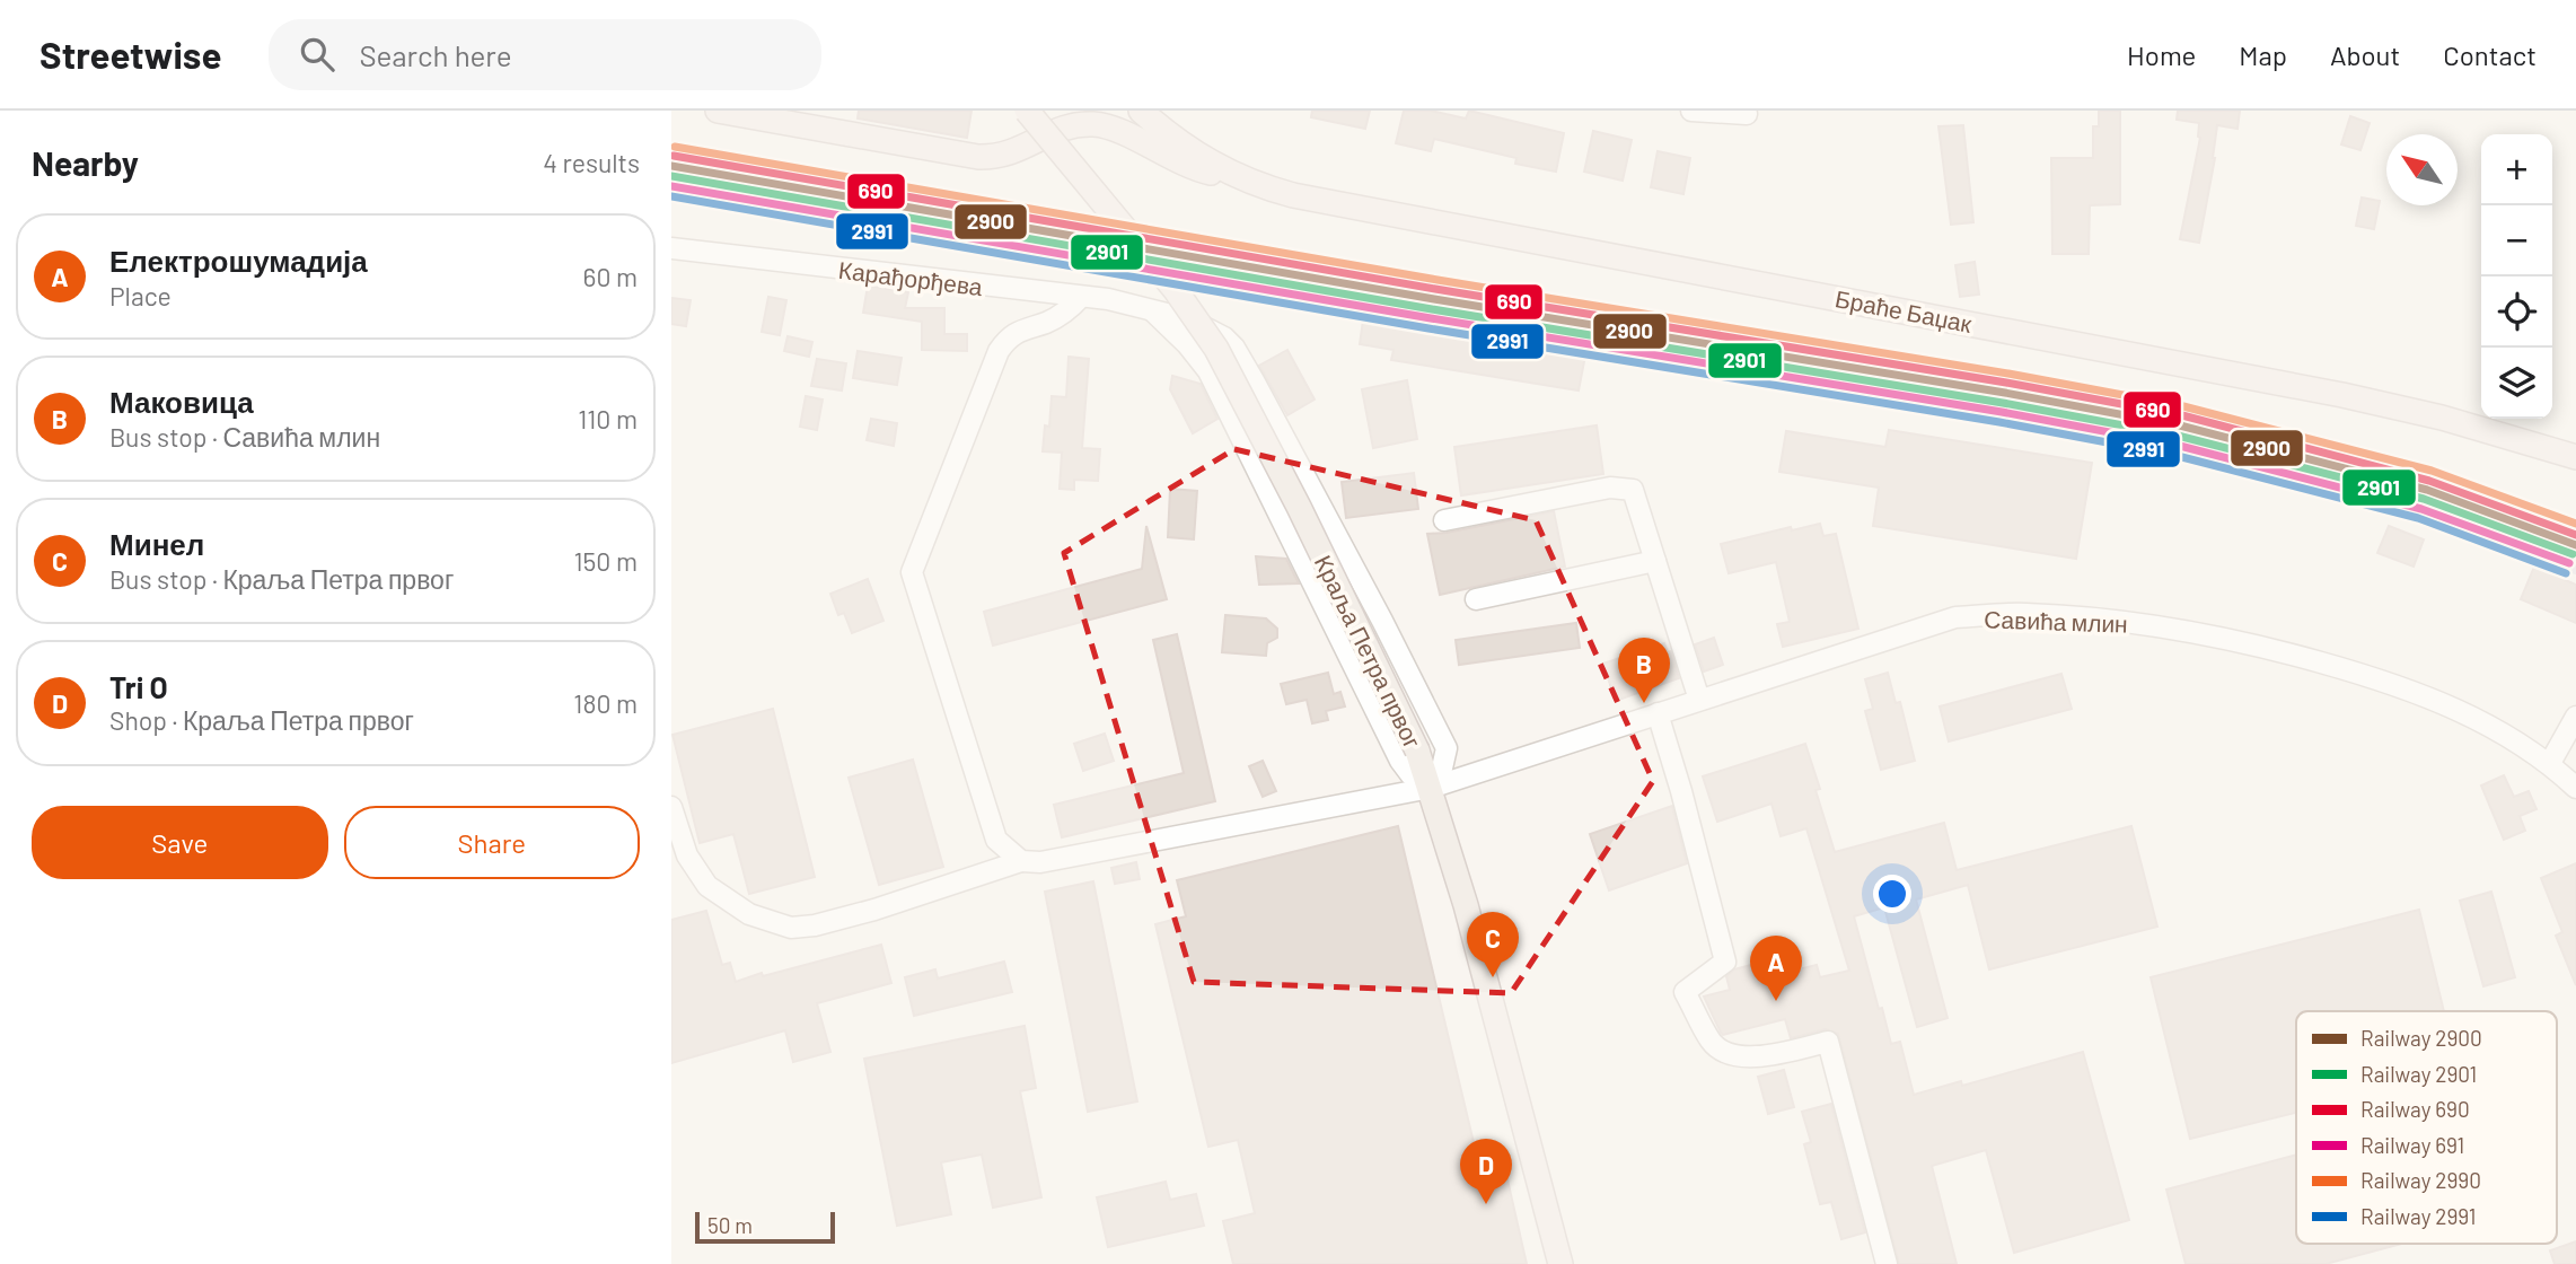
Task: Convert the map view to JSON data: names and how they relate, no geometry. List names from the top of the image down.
{
  "streets": {
    "main road": ["Браће Баџак", "Краља Петра првог"],
    "street": ["Карађорђева", "Савића млин"]
  },
  "crossings": [
    ["Карађорђева", "Савића млин"],
    ["Карађорђева", "Краља Петра првог"],
    ["Савића млин", "Краља Петра првог"]
  ],
  "lines": [
    "rail line 2990",
    "rail line 690",
    "rail line 2900",
    "rail line 2901",
    "rail line 691",
    "rail line 2991"
  ],
  "legend": [
    "Railway 2900",
    "Railway 2901",
    "Railway 690",
    "Railway 691",
    "Railway 2990",
    "Railway 2991"
  ],
  "scale_bar": "50 m",
  "north": "top left",
  "page": {
    "header": "Streetwise",
    "search": "Search here",
    "nav": [
      "Home",
      "Map",
      "About",
      "Contact"
    ],
    "heading": ["Nearby", "4 results"],
    "map_buttons": ["+", "−"],
    "list": [
      {
        "mark": "A",
        "name": "Електрошумадија",
        "note": "Place",
        "value": "60 m"
      },
      {
        "mark": "B",
        "name": "Маковица",
        "note": "Bus stop · Савића млин",
        "value": "110 m"
      },
      {
        "mark": "C",
        "name": "Минел",
        "note": "Bus stop · Краља Петра првог",
        "value": "150 m"
      },
      {
        "mark": "D",
        "name": "Tri O",
        "note": "Shop · Краља Петра првог",
        "value": "180 m"
      }
    ],
    "pins": [
      "B",
      "C",
      "A",
      "D"
    ],
    "buttons": ["Save", "Share"],
    "scale": "50 m"
  }
}
